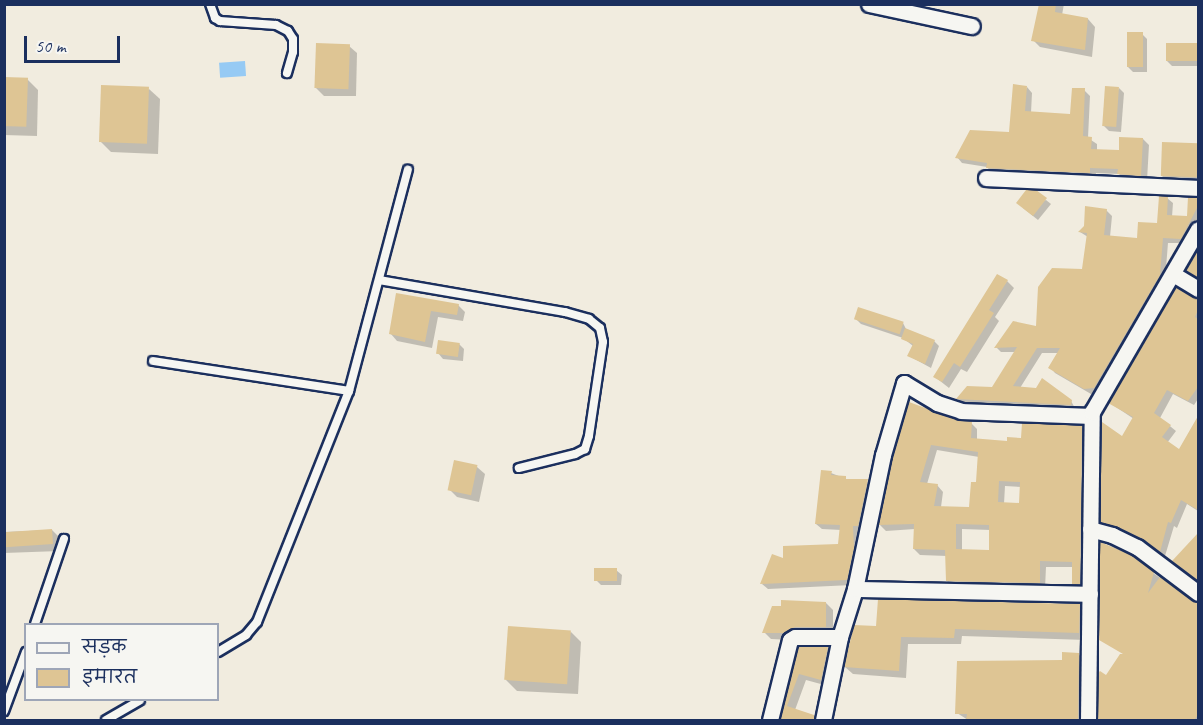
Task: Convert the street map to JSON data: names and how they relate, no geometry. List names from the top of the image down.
{
  "legend": ["सड़क", "इमारत"],
  "scale_bar": "50 m"
}
